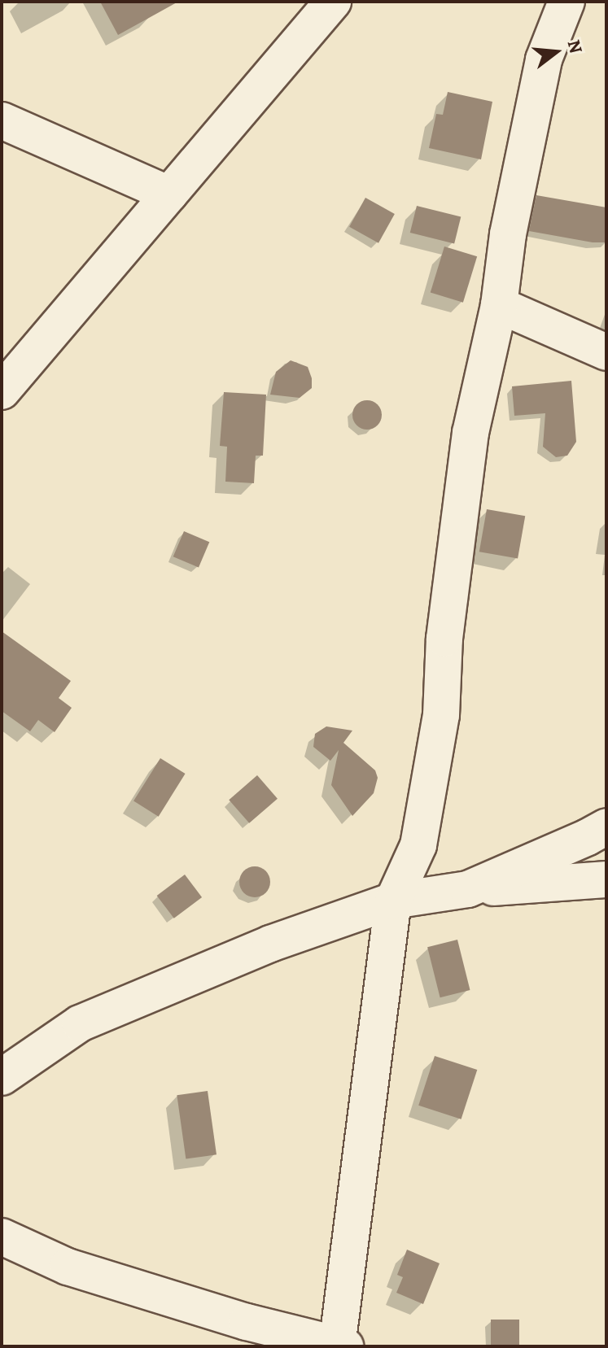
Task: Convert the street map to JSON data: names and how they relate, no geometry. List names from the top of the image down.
{
  "north": "right"
}
